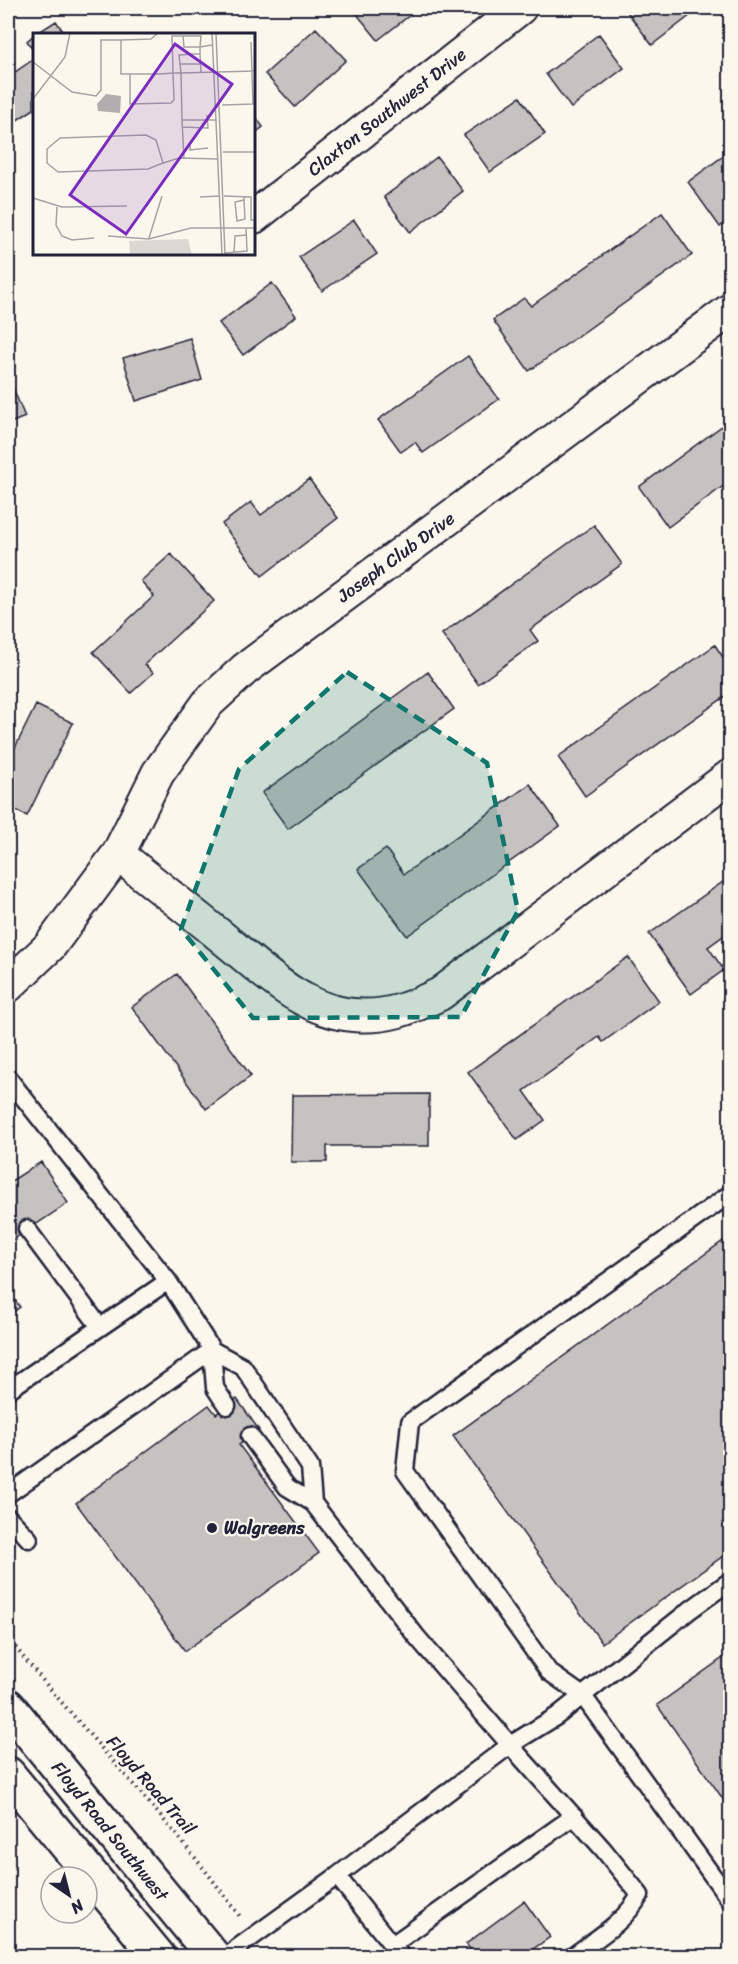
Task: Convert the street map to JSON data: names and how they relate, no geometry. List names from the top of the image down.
{
  "streets": {
    "main road": ["Floyd Road Southwest"],
    "street": ["Claxton Southwest Drive", "Joseph Club Drive"],
    "path": ["Floyd Road Trail"]
  },
  "places": ["Walgreens"],
  "north": "bottom right"
}
